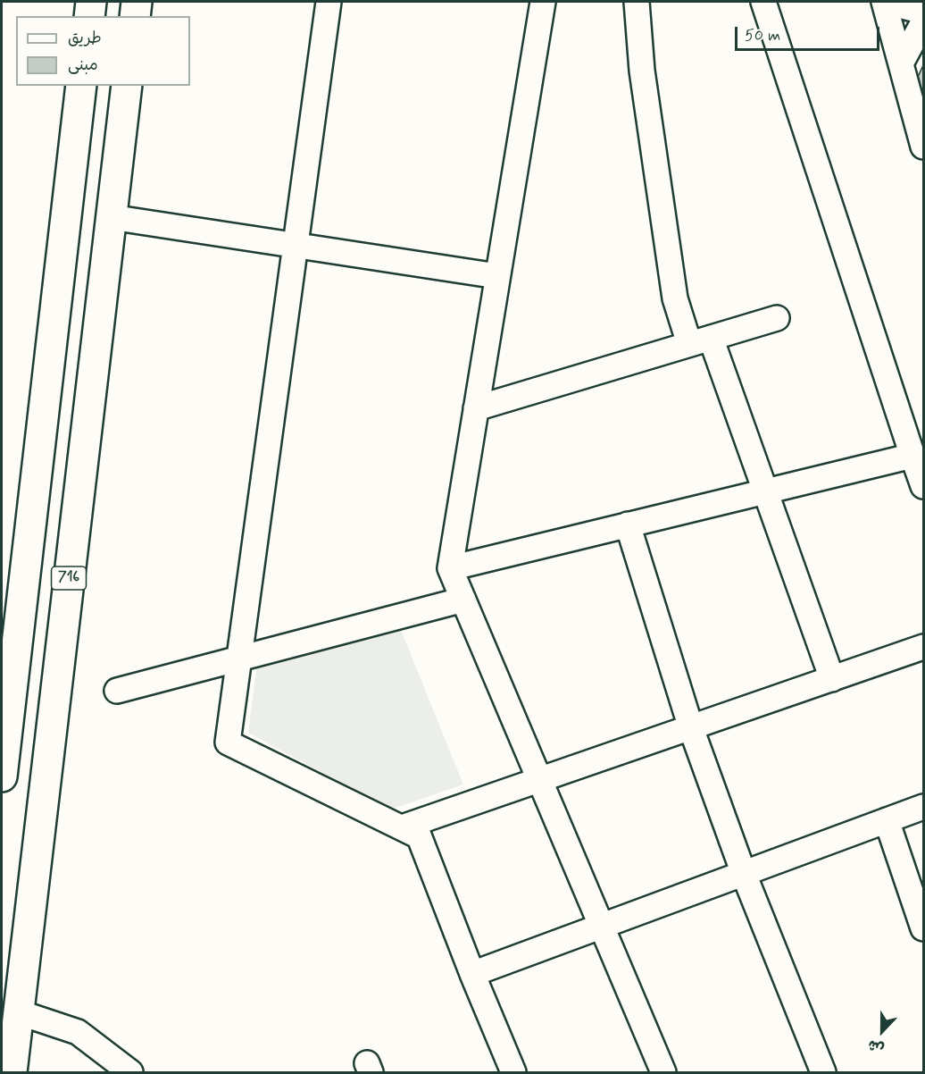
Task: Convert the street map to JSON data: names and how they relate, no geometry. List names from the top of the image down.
{
  "streets": {
    "main road": ["716"]
  },
  "legend": ["طريق", "مبنى"],
  "scale_bar": "50 m",
  "north": "bottom"
}
